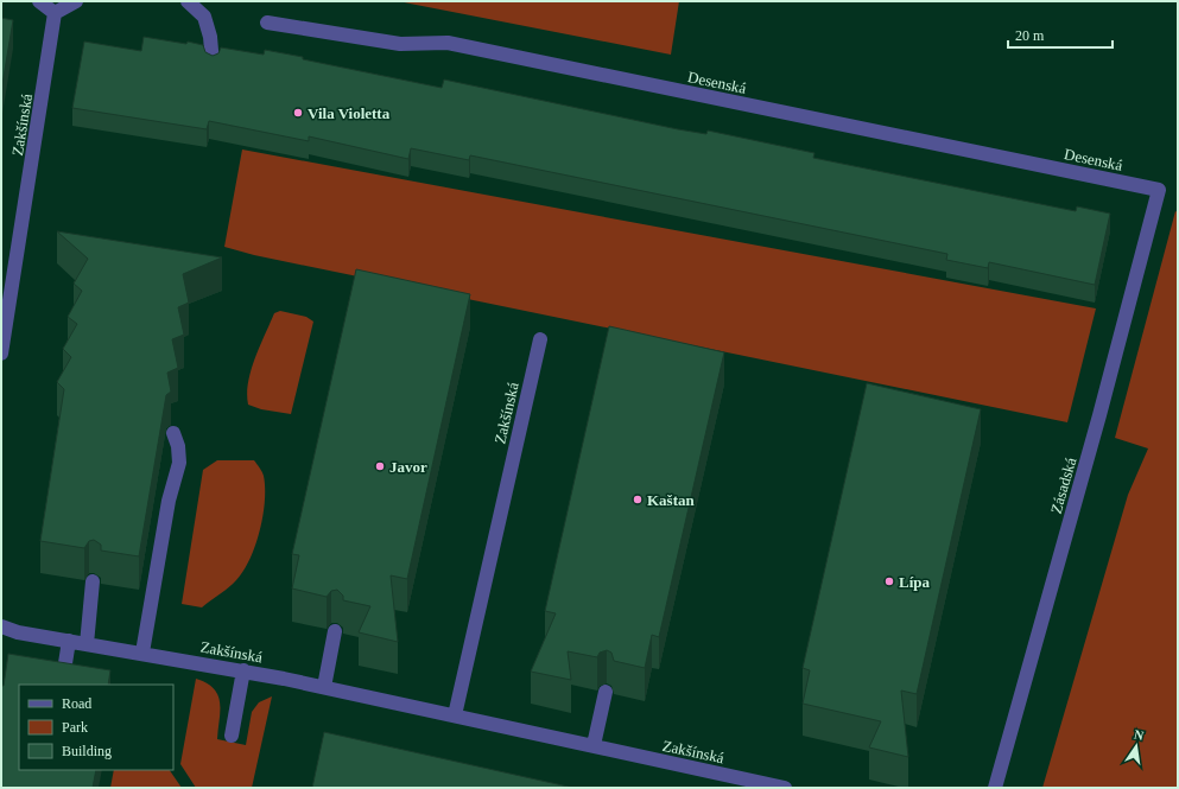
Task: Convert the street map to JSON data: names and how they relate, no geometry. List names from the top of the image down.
{
  "streets": {
    "street": ["Desenská", "Zakšínská", "Zásadská"]
  },
  "crossings": [
    ["Desenská", "Zásadská"]
  ],
  "places": [
    "Vila Violetta",
    "Javor",
    "Kaštan",
    "Lípa"
  ],
  "legend": ["Road", "Park", "Building"],
  "scale_bar": "20 m",
  "north": "top"
}
